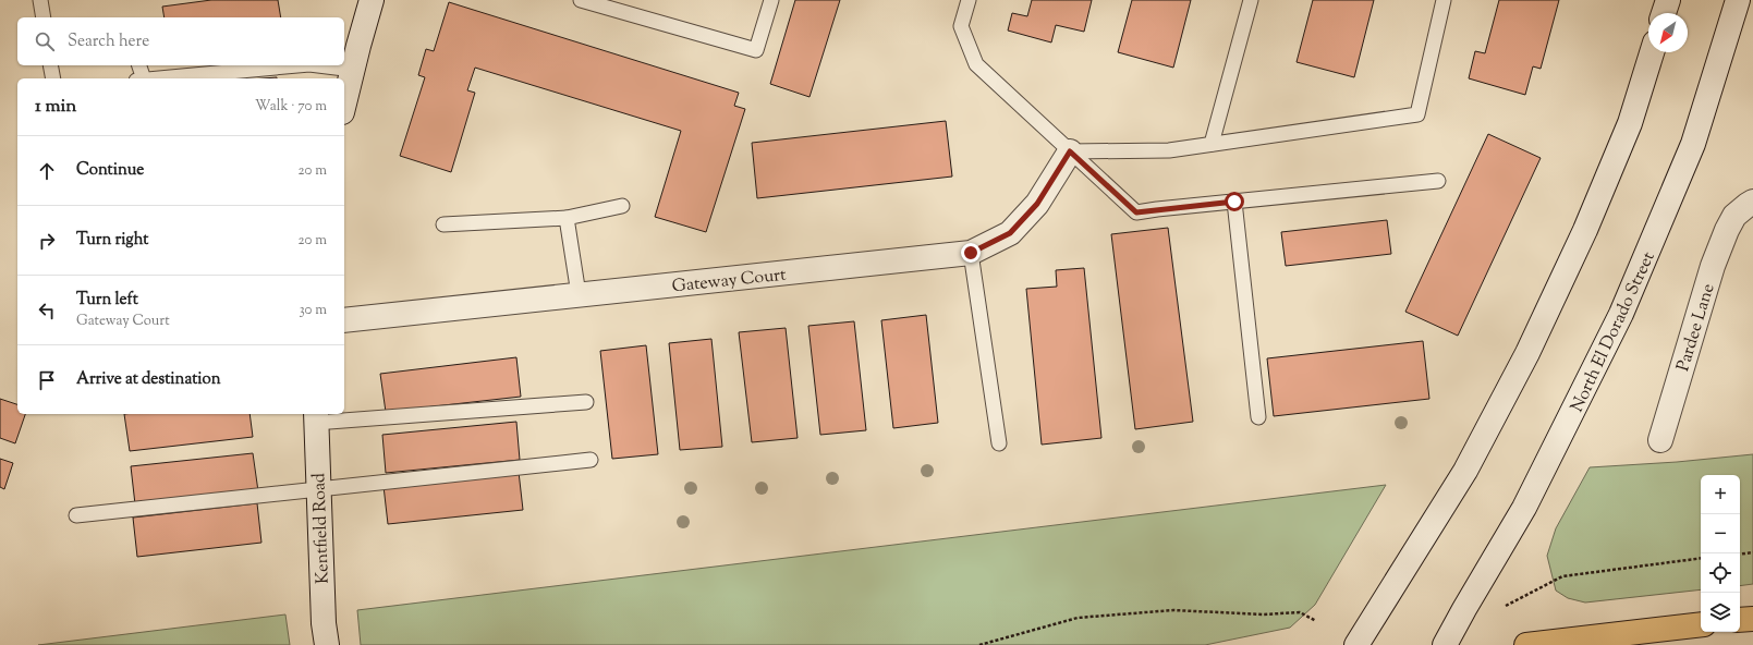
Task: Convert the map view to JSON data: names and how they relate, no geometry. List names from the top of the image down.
{
  "streets": {
    "main road": [
      "Gateway Court",
      "Pardee Lane",
      "North El Dorado Street",
      "Kentfield Road"
    ]
  },
  "north": "bottom left",
  "page": {
    "search": "Search here",
    "heading": ["1 min", "Walk · 70 m"],
    "list": [
      ["Continue", "20 m"],
      ["Turn right", "20 m"],
      ["Turn left", "Gateway Court", "30 m"],
      "Arrive at destination"
    ],
    "map_buttons": ["+", "−"]
  }
}
